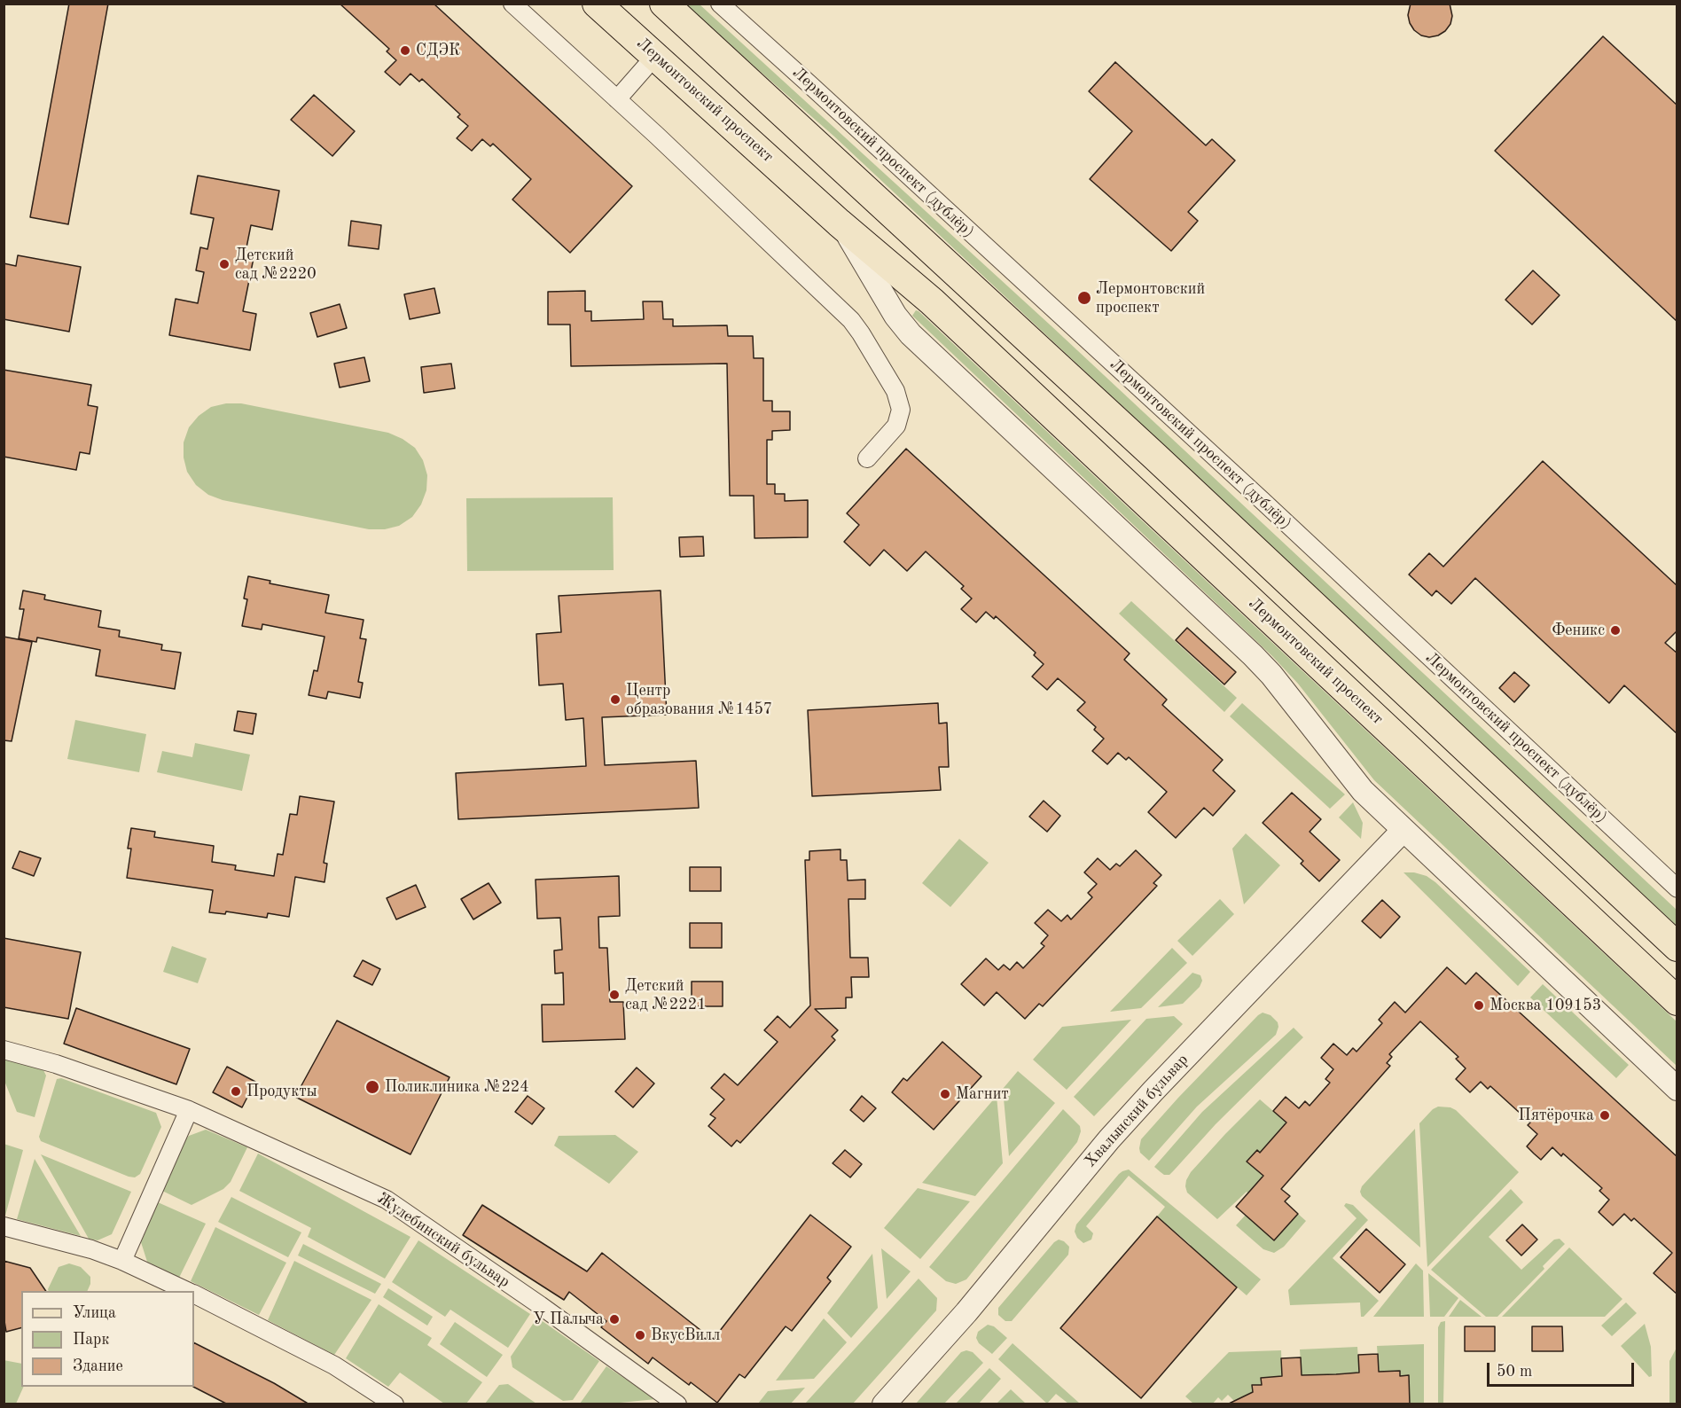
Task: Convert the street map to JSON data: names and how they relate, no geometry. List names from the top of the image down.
{
  "streets": {
    "main road": ["Лермонтовский проспект"],
    "street": ["Лермонтовский проспект (дублёр)", "Хвалынский бульвар", "Жулебинский бульвар"]
  },
  "places": [
    "СДЭК",
    "Детский сад №2220",
    "Лермонтовский проспект",
    "Феникс",
    "Центр образования №1457",
    "Детский сад №2221",
    "Москва 109153",
    "Поликлиника №224",
    "Продукты",
    "Магнит",
    "Пятёрочка",
    "У Палыча",
    "ВкусВилл"
  ],
  "legend": ["Улица", "Парк", "Здание"],
  "scale_bar": "50 m"
}
